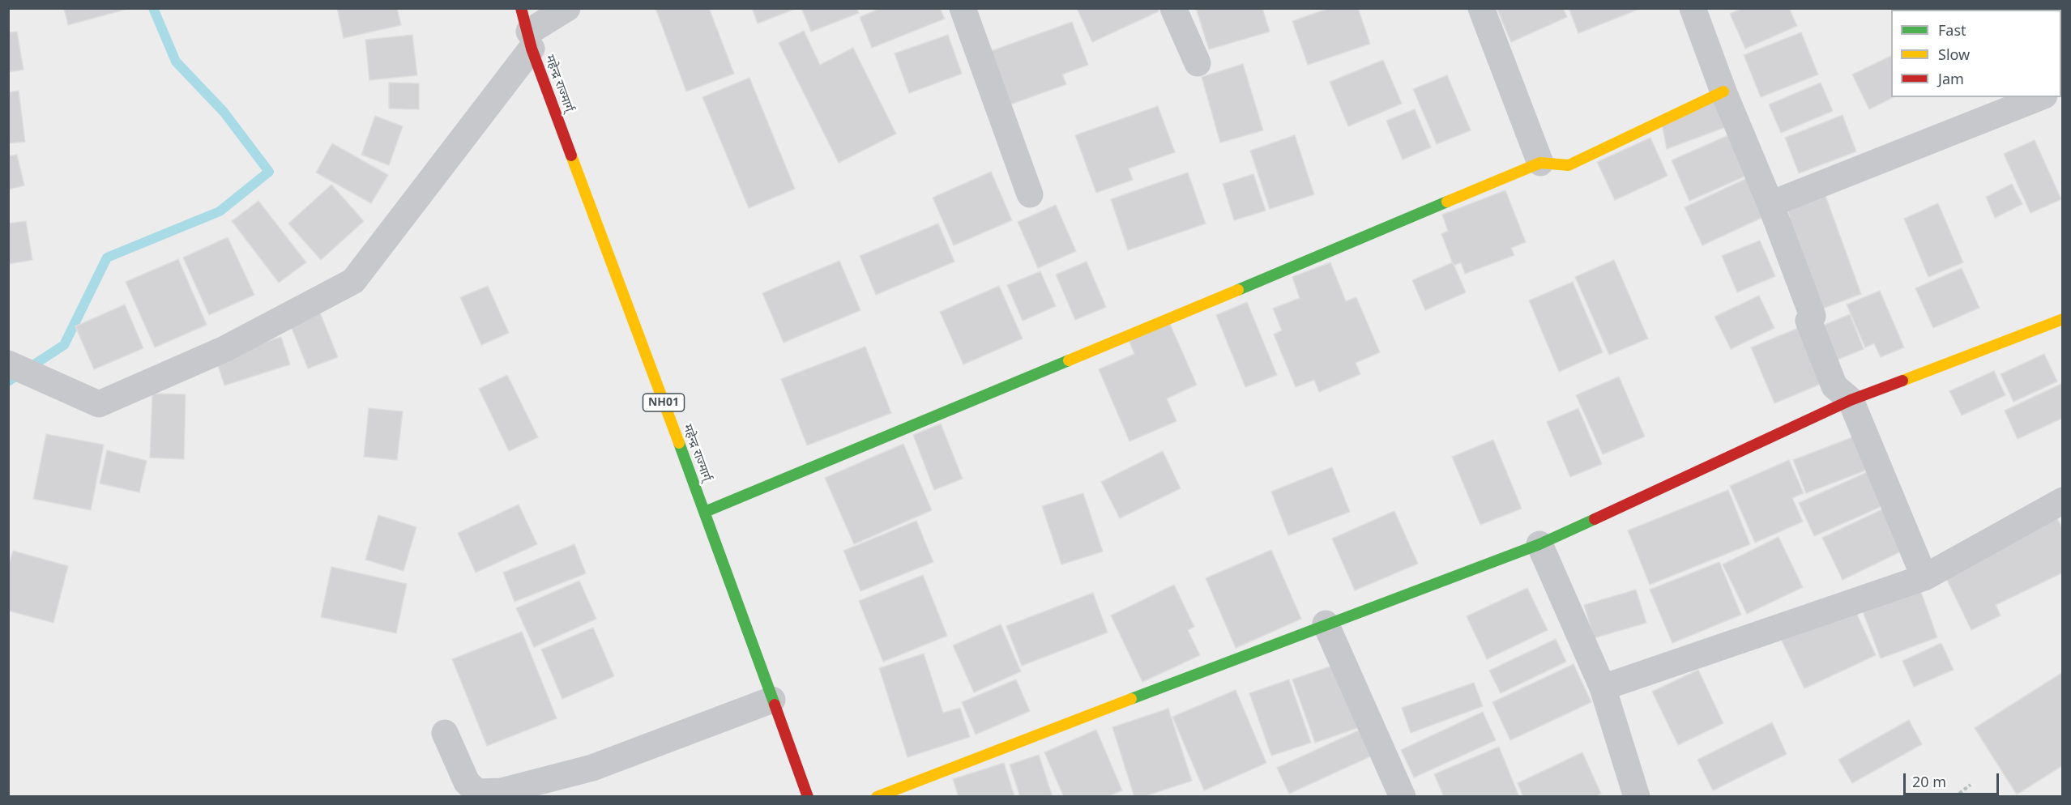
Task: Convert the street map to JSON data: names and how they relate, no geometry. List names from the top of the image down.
{
  "streets": {
    "main road": ["महेन्द्र राज्मार्ग्", "NH01"]
  },
  "legend": ["Fast", "Slow", "Jam"],
  "scale_bar": "20 m"
}
